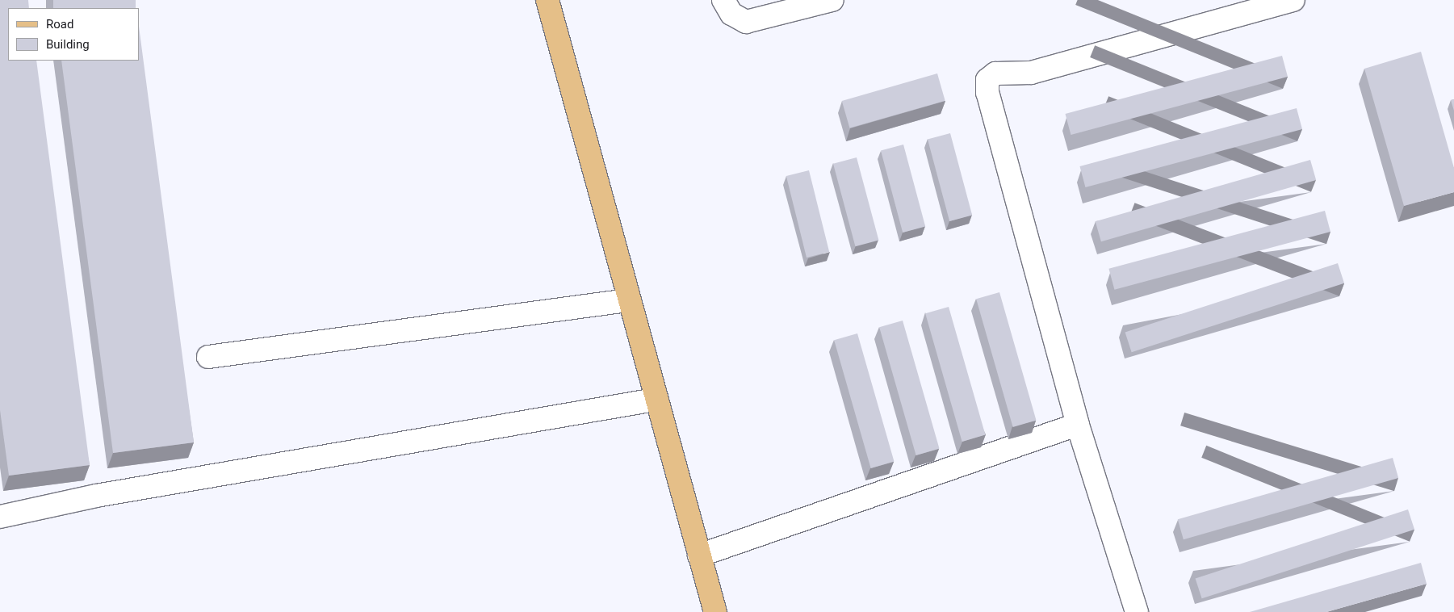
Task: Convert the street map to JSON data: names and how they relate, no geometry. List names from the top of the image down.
{
  "legend": ["Road", "Building"]
}
